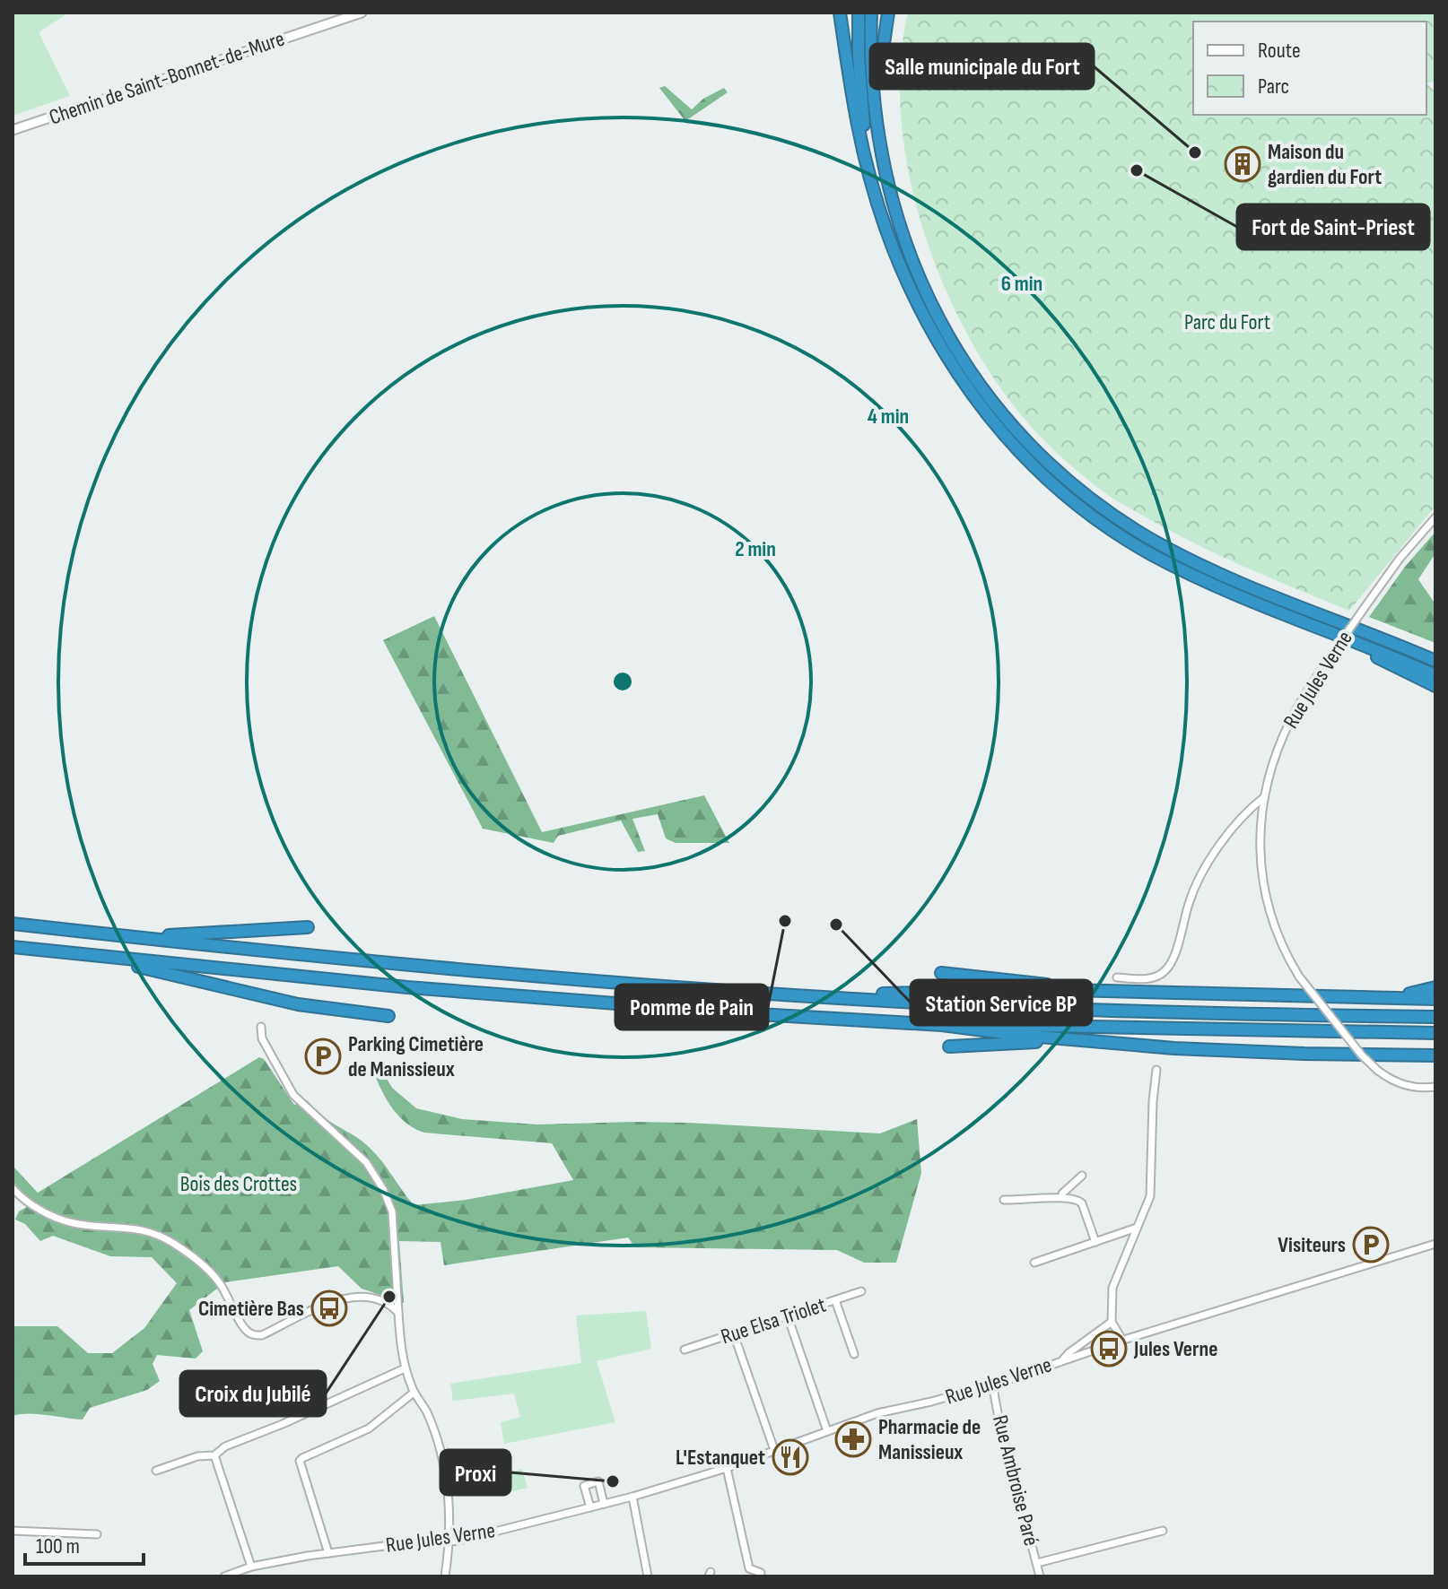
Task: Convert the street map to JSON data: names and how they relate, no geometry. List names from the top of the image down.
{
  "streets": {
    "street": [
      "Chemin de Saint-Bonnet-de-Mure",
      "Rue Jules Verne",
      "Rue Elsa Triolet",
      "Rue Ambroise Paré"
    ]
  },
  "crossings": [
    ["Rue Jules Verne", "Rue Ambroise Paré"]
  ],
  "parks": ["Parc du Fort", "Bois des Crottes"],
  "places": {
    "other": [
      "Salle municipale du Fort",
      "Fort de Saint-Priest",
      "Pomme de Pain",
      "Station Service BP",
      "Croix du Jubilé",
      "Proxi"
    ],
    "building": ["Maison du gardien du Fort"],
    "parking": ["Parking Cimetière de Manissieux", "Visiteurs"],
    "bus stop": ["Cimetière Bas", "Jules Verne"],
    "pharmacy": ["Pharmacie de Manissieux"],
    "restaurant": ["L'Estanquet"]
  },
  "legend": ["Route", "Parc"],
  "scale_bar": "100 m",
  "rings": ["6 min", "4 min", "2 min"]
}
